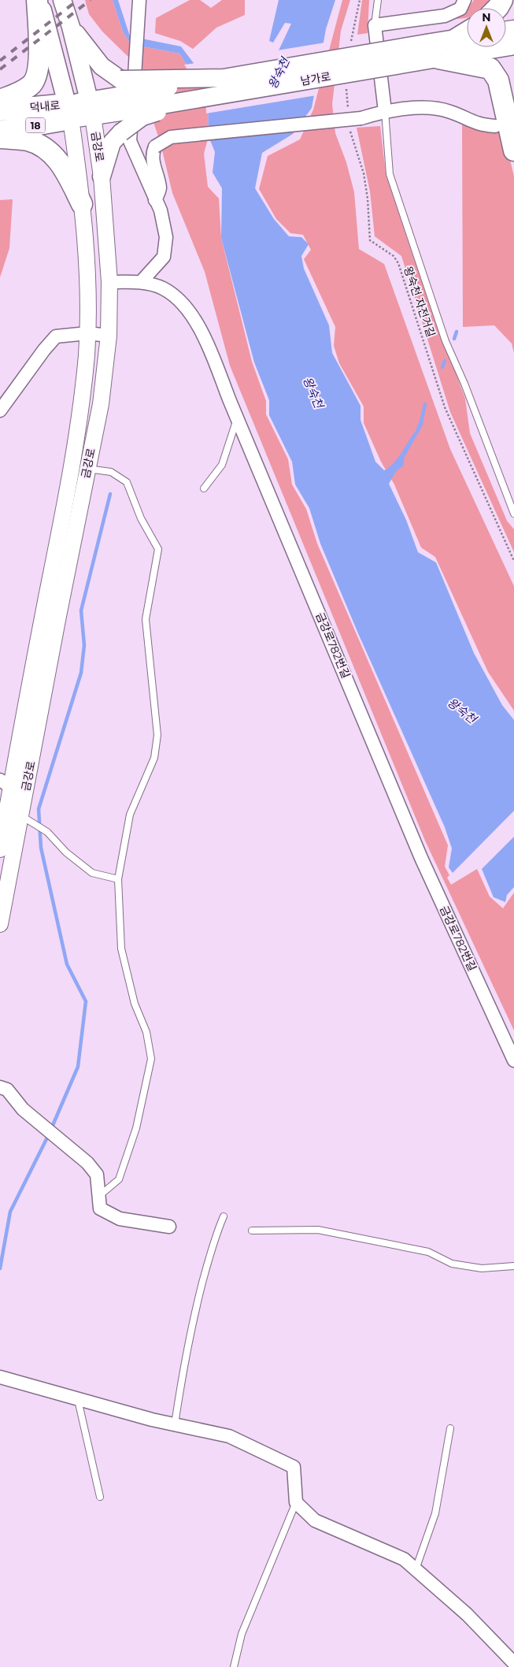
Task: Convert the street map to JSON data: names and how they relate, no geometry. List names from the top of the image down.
{
  "streets": {
    "highway": ["덕내로", "18"],
    "main road": ["남가로", "금강로"],
    "street": ["금강로782번길"],
    "path": ["왕숙천 자전거길"]
  },
  "crossings": [
    ["남가로", "덕내로"],
    ["남가로", "금강로"],
    ["덕내로", "금강로"],
    ["금강로", "금강로782번길"]
  ],
  "water": ["왕숙천"],
  "north": "top"
}
